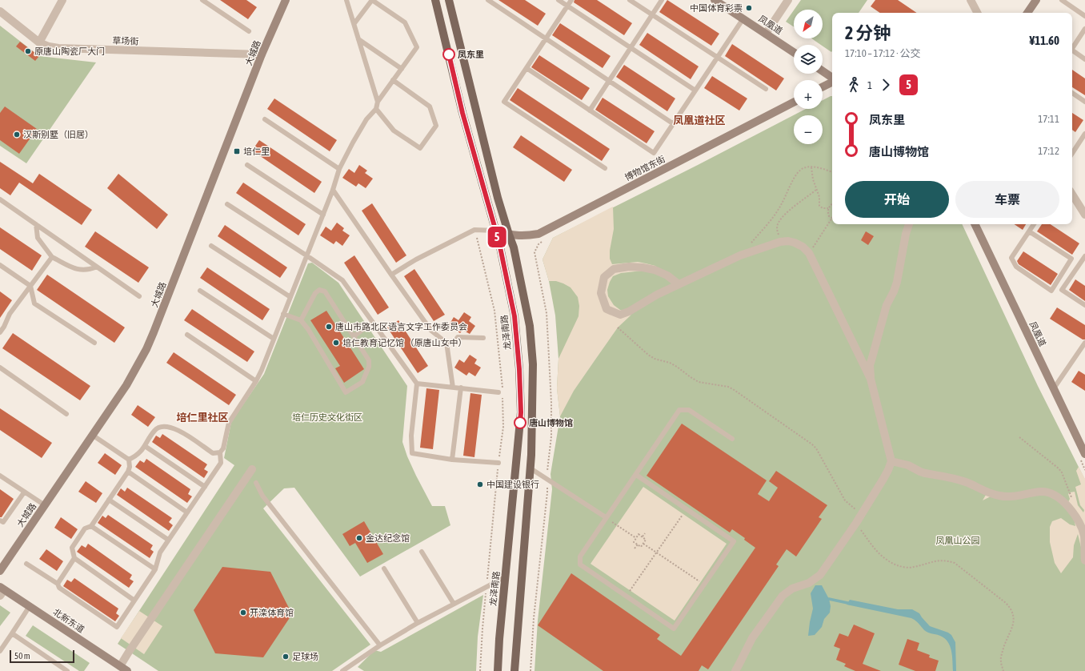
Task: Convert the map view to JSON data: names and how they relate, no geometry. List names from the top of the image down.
{
  "streets": {
    "main road": ["龙泽南路"],
    "street": [
      "凤凰道",
      "草场街",
      "大城路",
      "博物馆东街",
      "北新东道"
    ]
  },
  "crossings": [
    ["草场街", "大城路"],
    ["博物馆东街", "龙泽南路"]
  ],
  "districts": ["凤凰道社区", "培仁里社区"],
  "parks": ["培仁历史文化街区", "凤凰山公园"],
  "places": {
    "other": [
      "中国体育彩票",
      "原唐山陶瓷厂大门",
      "凤东里",
      "汉斯别墅（旧居）",
      "唐山市路北区语言文字工作委员会",
      "培仁教育记忆馆 （原唐山女中）",
      "唐山博物馆",
      "中国建设银行",
      "金达纪念馆",
      "开滦体育馆",
      "足球场"
    ],
    "transit": ["培仁里"]
  },
  "lines": ["bus line 5"],
  "scale_bar": "50 m",
  "north": "bottom left",
  "page": {
    "on_map": "5",
    "map_buttons": ["+", "−"],
    "heading": ["2 分钟", "17:10 – 17:12 · 公交", "¥11.60"],
    "legs": ["1", "5"],
    "list": [
      {
        "name": "凤东里",
        "value": "17:11"
      },
      {
        "name": "唐山博物馆",
        "value": "17:12"
      }
    ],
    "buttons": ["开始", "车票"],
    "scale": "50 m"
  }
}
